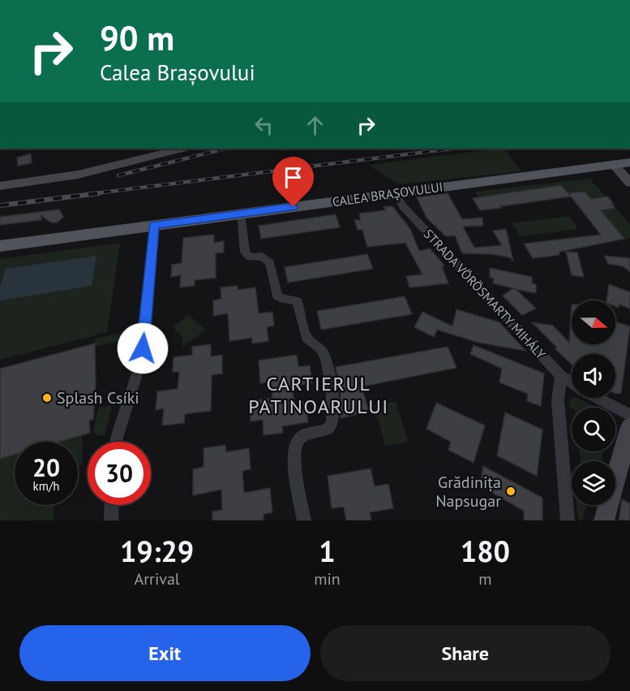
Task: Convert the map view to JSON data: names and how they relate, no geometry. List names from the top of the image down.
{
  "streets": {
    "main road": ["CALEA BRAȘOVULUI"],
    "street": ["STRADA VÖRÖSMARTY MIHÁLY"]
  },
  "crossings": [
    ["CALEA BRAȘOVULUI", "STRADA VÖRÖSMARTY MIHÁLY"]
  ],
  "districts": ["CARTIERUL PATINOARULUI"],
  "places": ["Splash Csíki", "Grădinița Napsugar"],
  "north": "right",
  "page": {
    "turn": ["90 m", "Calea Brașovului"],
    "speed": "20 km/h",
    "limit": "30",
    "eta": [
      "19:29",
      "Arrival",
      "1",
      "min",
      "180",
      "m"
    ],
    "buttons": ["Exit", "Share"]
  }
}
